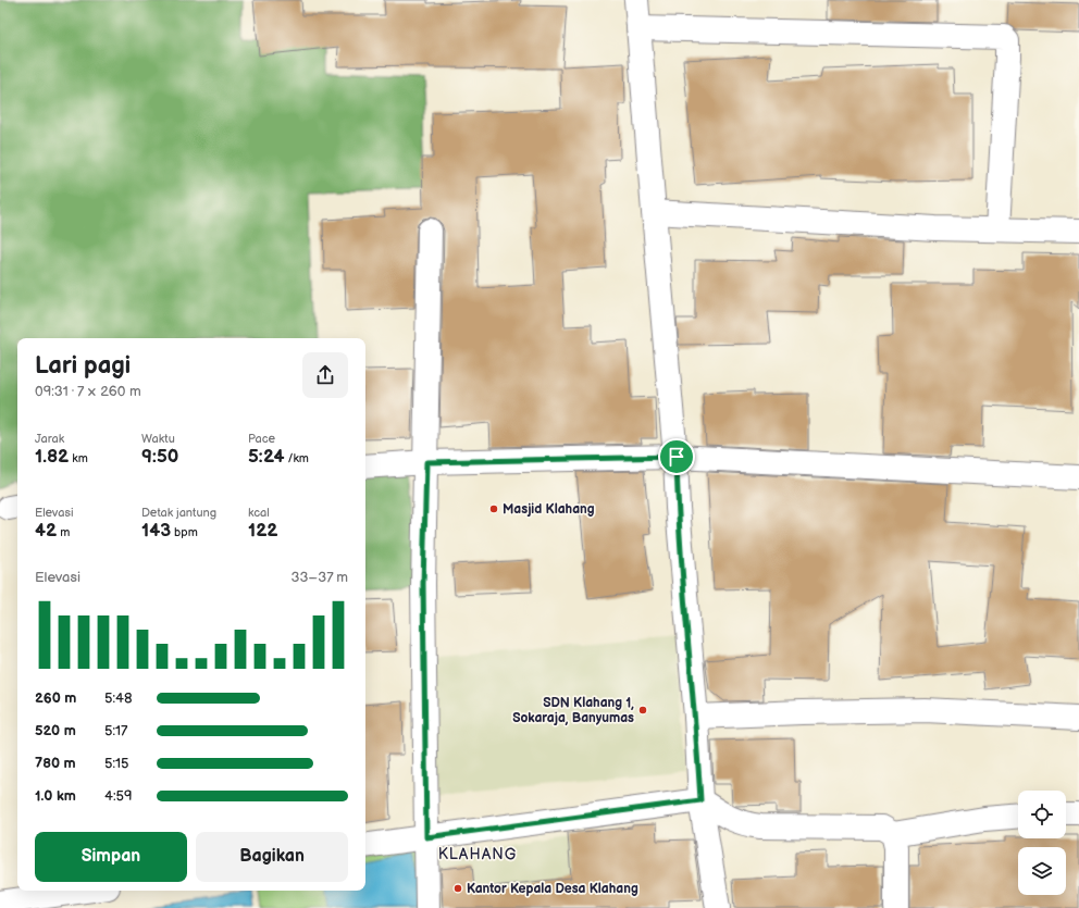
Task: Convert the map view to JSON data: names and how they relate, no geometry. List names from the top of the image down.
{
  "districts": ["KLAHANG"],
  "places": ["Masjid Klahang", "SDN Klahang 1, Sokaraja, Banyumas", "Kantor Kepala Desa Klahang"],
  "page": {
    "heading": ["Lari pagi", "09:31 · 7 × 260 m"],
    "stats": [
      ["Jarak", "1.82 km"],
      ["Waktu", "9:50"],
      ["Pace", "5:24 /km"],
      ["Elevasi", "42 m"],
      ["Detak jantung", "143 bpm"],
      ["kcal", "122"]
    ],
    "chart": ["Elevasi", "33–37 m"],
    "list": [
      {
        "name": "260 m",
        "note": "5:48"
      },
      {
        "name": "520 m",
        "note": "5:17"
      },
      {
        "name": "780 m",
        "note": "5:15"
      },
      {
        "name": "1.0 km",
        "note": "4:59"
      }
    ],
    "buttons": ["Simpan", "Bagikan"]
  }
}
